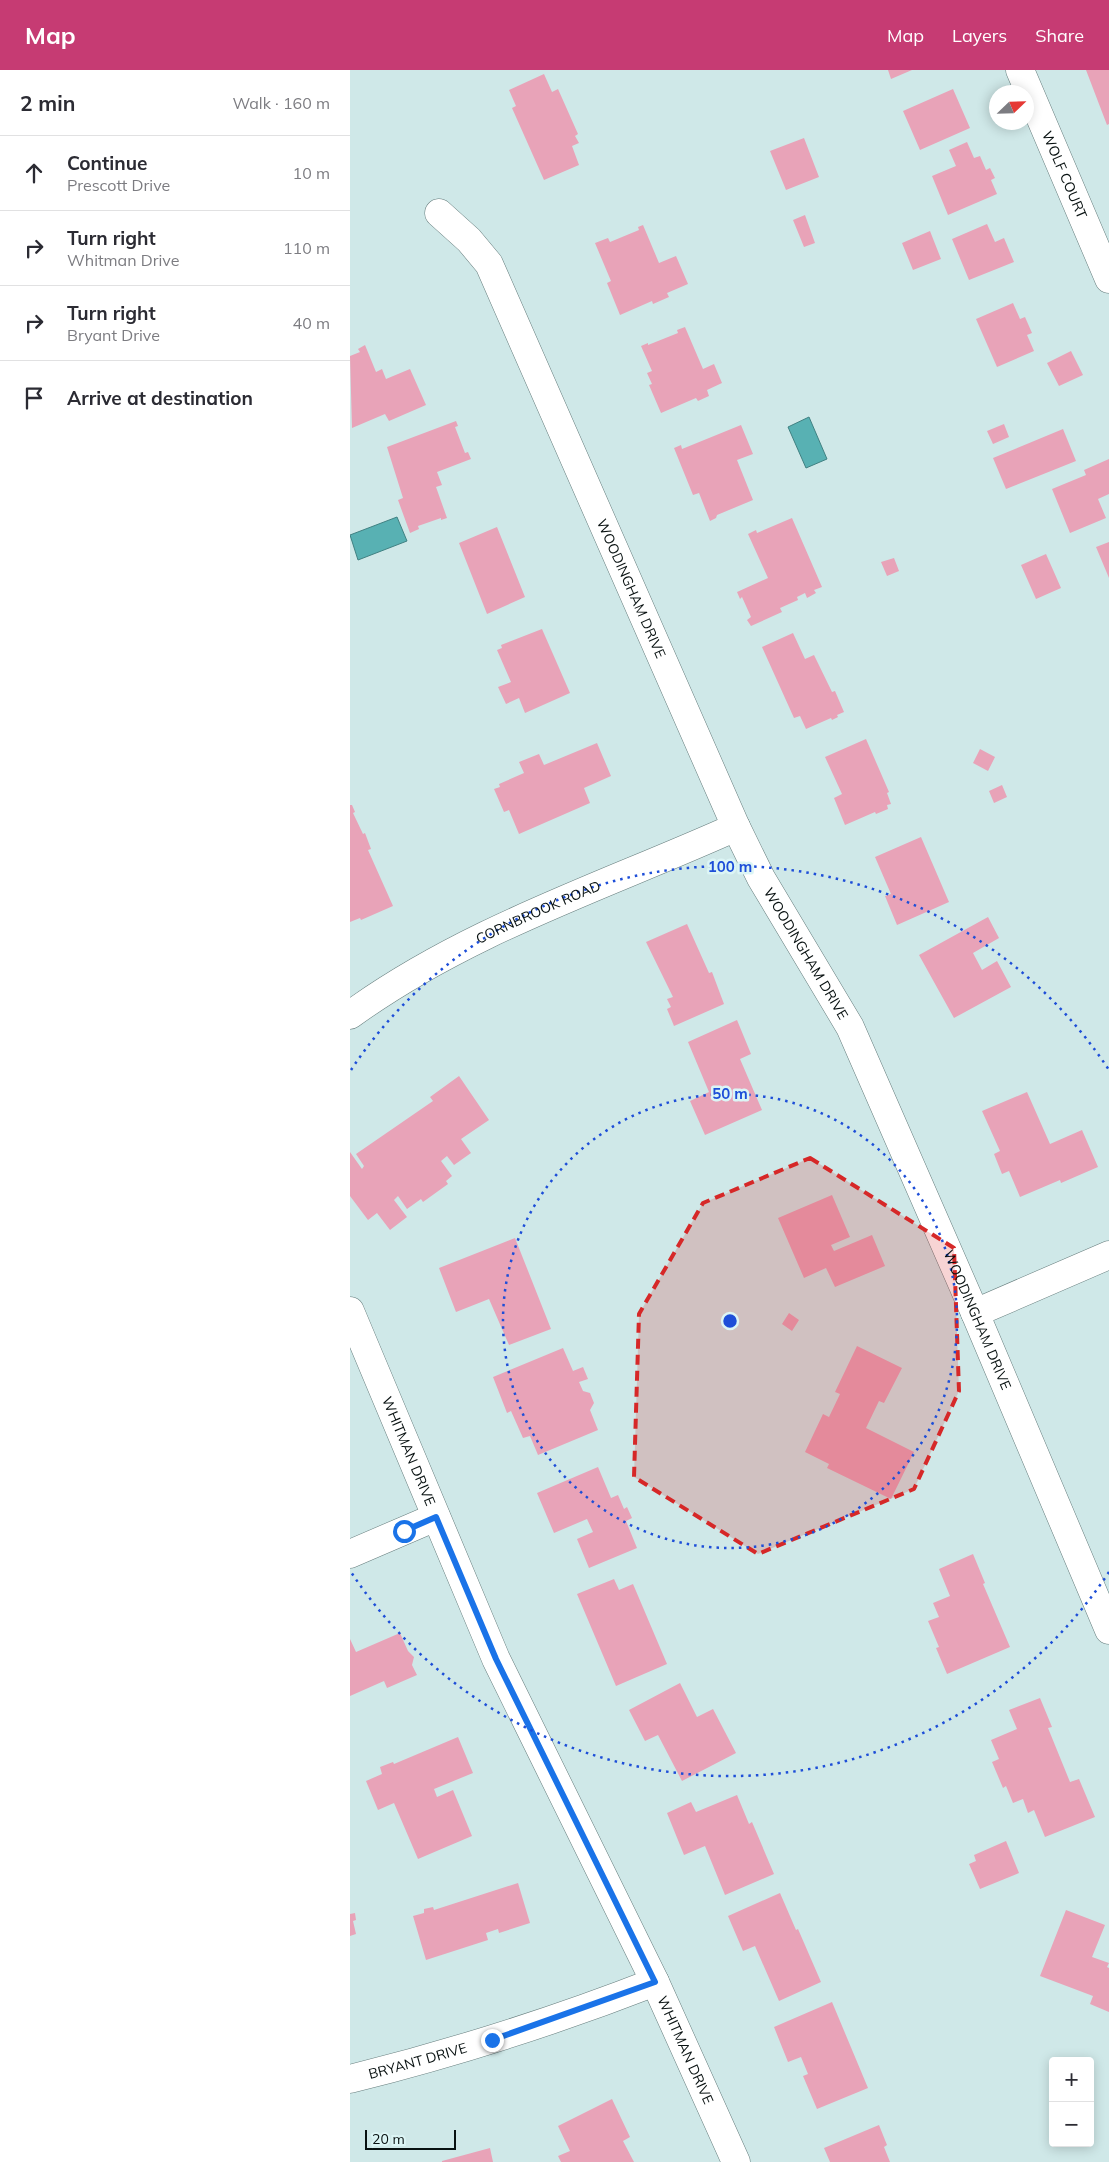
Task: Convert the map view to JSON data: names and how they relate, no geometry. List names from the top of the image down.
{
  "streets": {
    "street": [
      "WOLF COURT",
      "WOODINGHAM DRIVE",
      "CORNBROOK ROAD",
      "WHITMAN DRIVE",
      "BRYANT DRIVE"
    ]
  },
  "crossings": [
    ["WOODINGHAM DRIVE", "CORNBROOK ROAD"],
    ["WHITMAN DRIVE", "BRYANT DRIVE"]
  ],
  "scale_bar": "20 m",
  "north": "top right",
  "page": {
    "header": "Map",
    "nav": ["Map", "Layers", "Share"],
    "heading": ["2 min", "Walk · 160 m"],
    "list": [
      ["Continue", "Prescott Drive", "10 m"],
      ["Turn right", "Whitman Drive", "110 m"],
      ["Turn right", "Bryant Drive", "40 m"],
      "Arrive at destination"
    ],
    "map_buttons": ["+", "−"],
    "scale": "20 m"
  },
  "rings": ["100 m", "50 m"]
}
